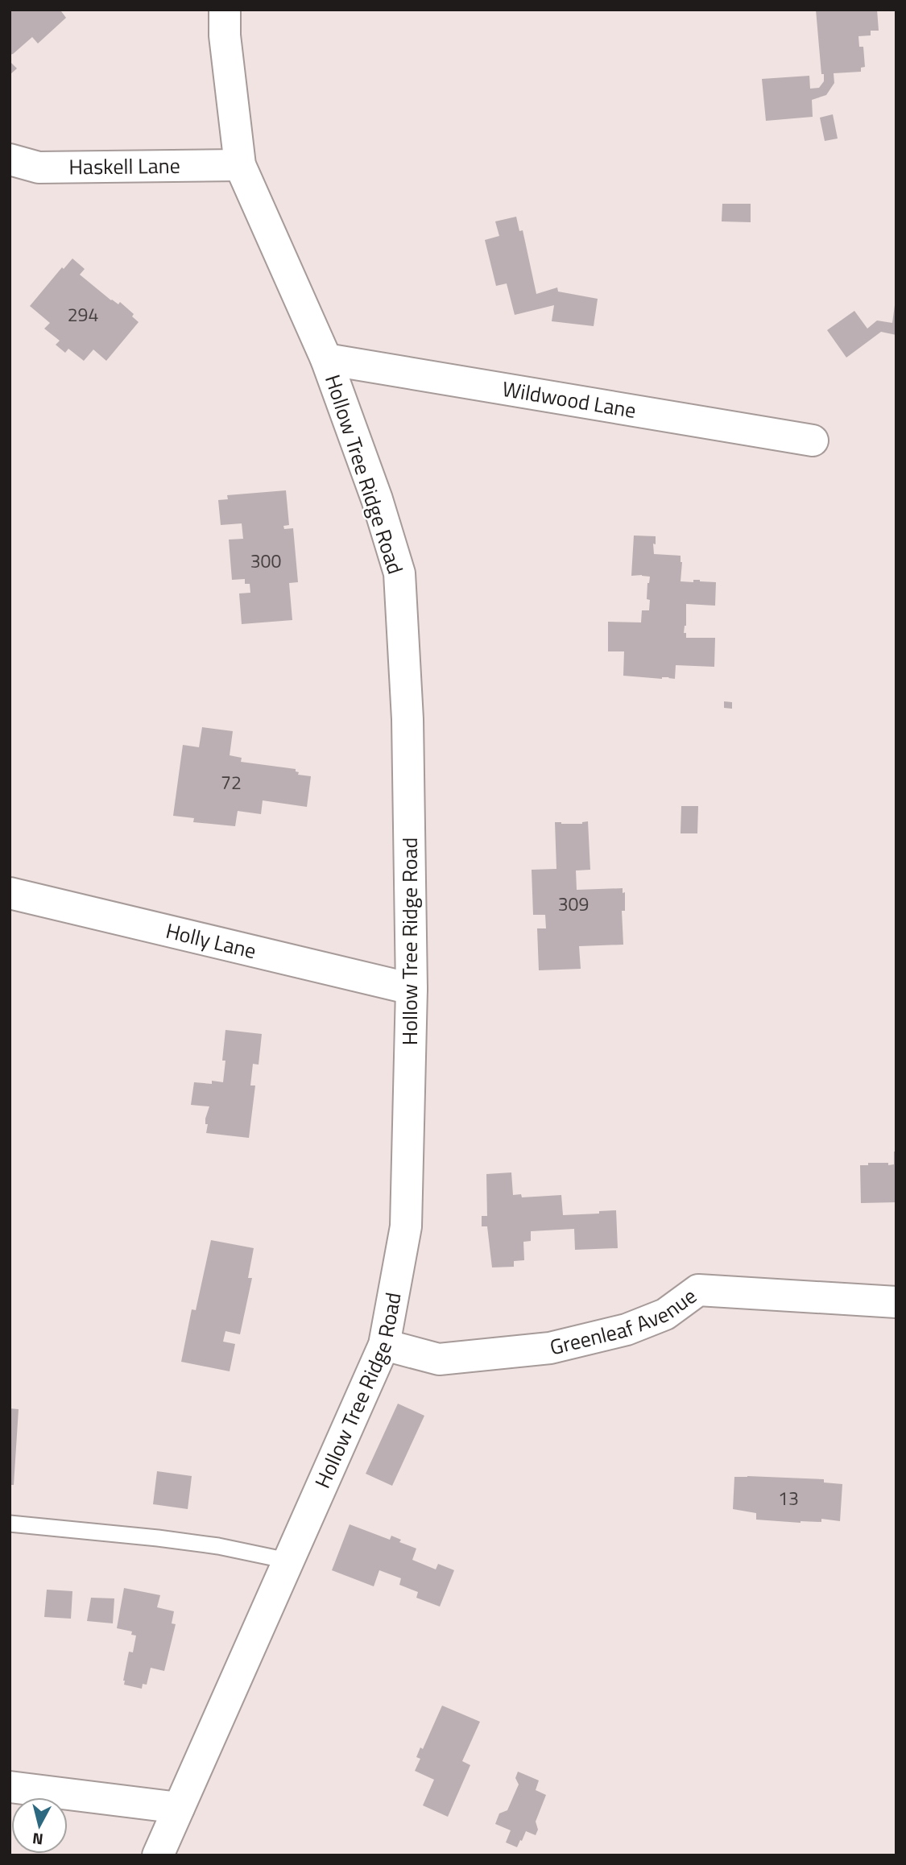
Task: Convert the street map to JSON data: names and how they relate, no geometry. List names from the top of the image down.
{
  "streets": {
    "street": [
      "Haskell Lane",
      "Wildwood Lane",
      "Hollow Tree Ridge Road",
      "Holly Lane",
      "Greenleaf Avenue"
    ]
  },
  "crossings": [
    ["Haskell Lane", "Hollow Tree Ridge Road"],
    ["Wildwood Lane", "Hollow Tree Ridge Road"],
    ["Hollow Tree Ridge Road", "Holly Lane"],
    ["Hollow Tree Ridge Road", "Greenleaf Avenue"]
  ],
  "house_numbers": [
    "294",
    "300",
    "72",
    "309",
    "13"
  ],
  "north": "bottom"
}
